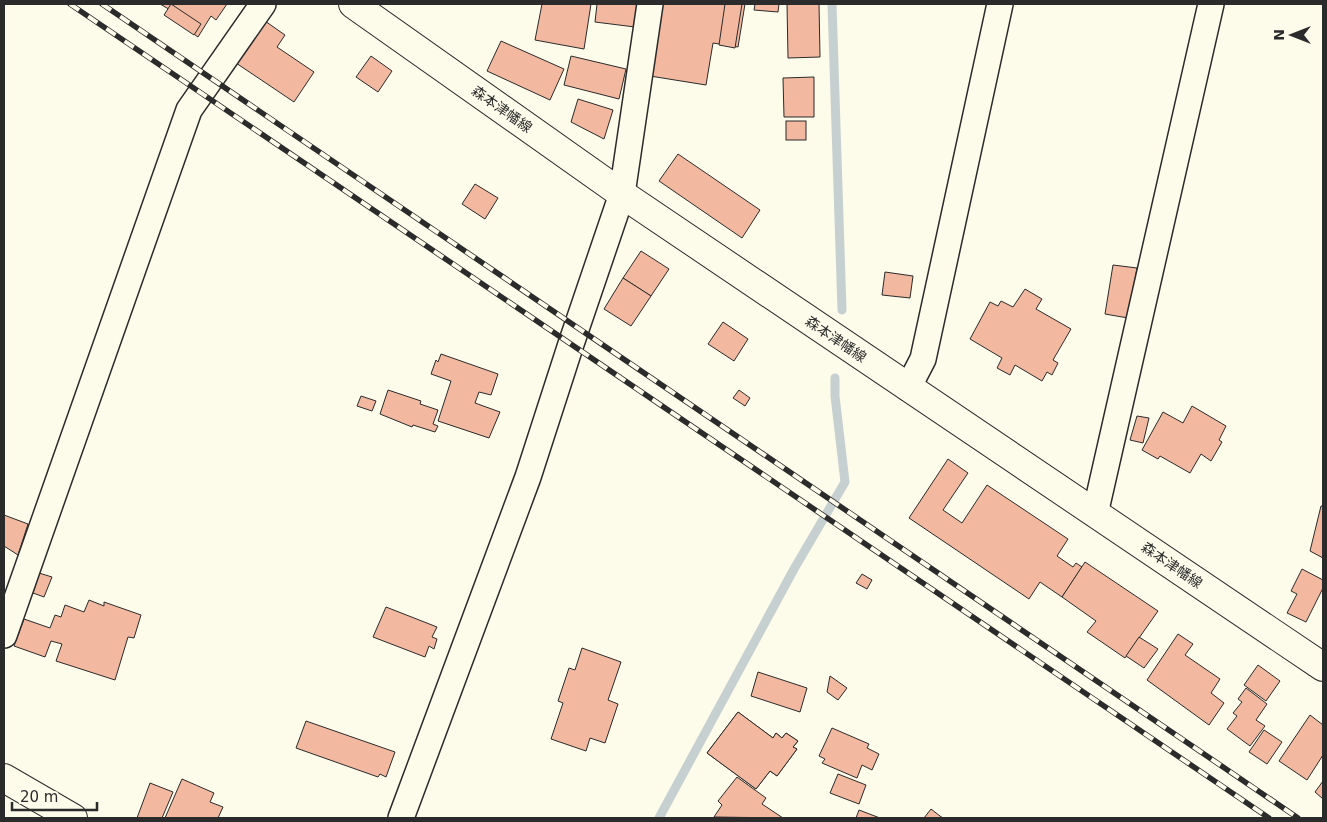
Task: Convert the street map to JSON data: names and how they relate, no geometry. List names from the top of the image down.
{
  "streets": {
    "main road": ["森本津幡線"]
  },
  "scale_bar": "20 m",
  "north": "left"
}
